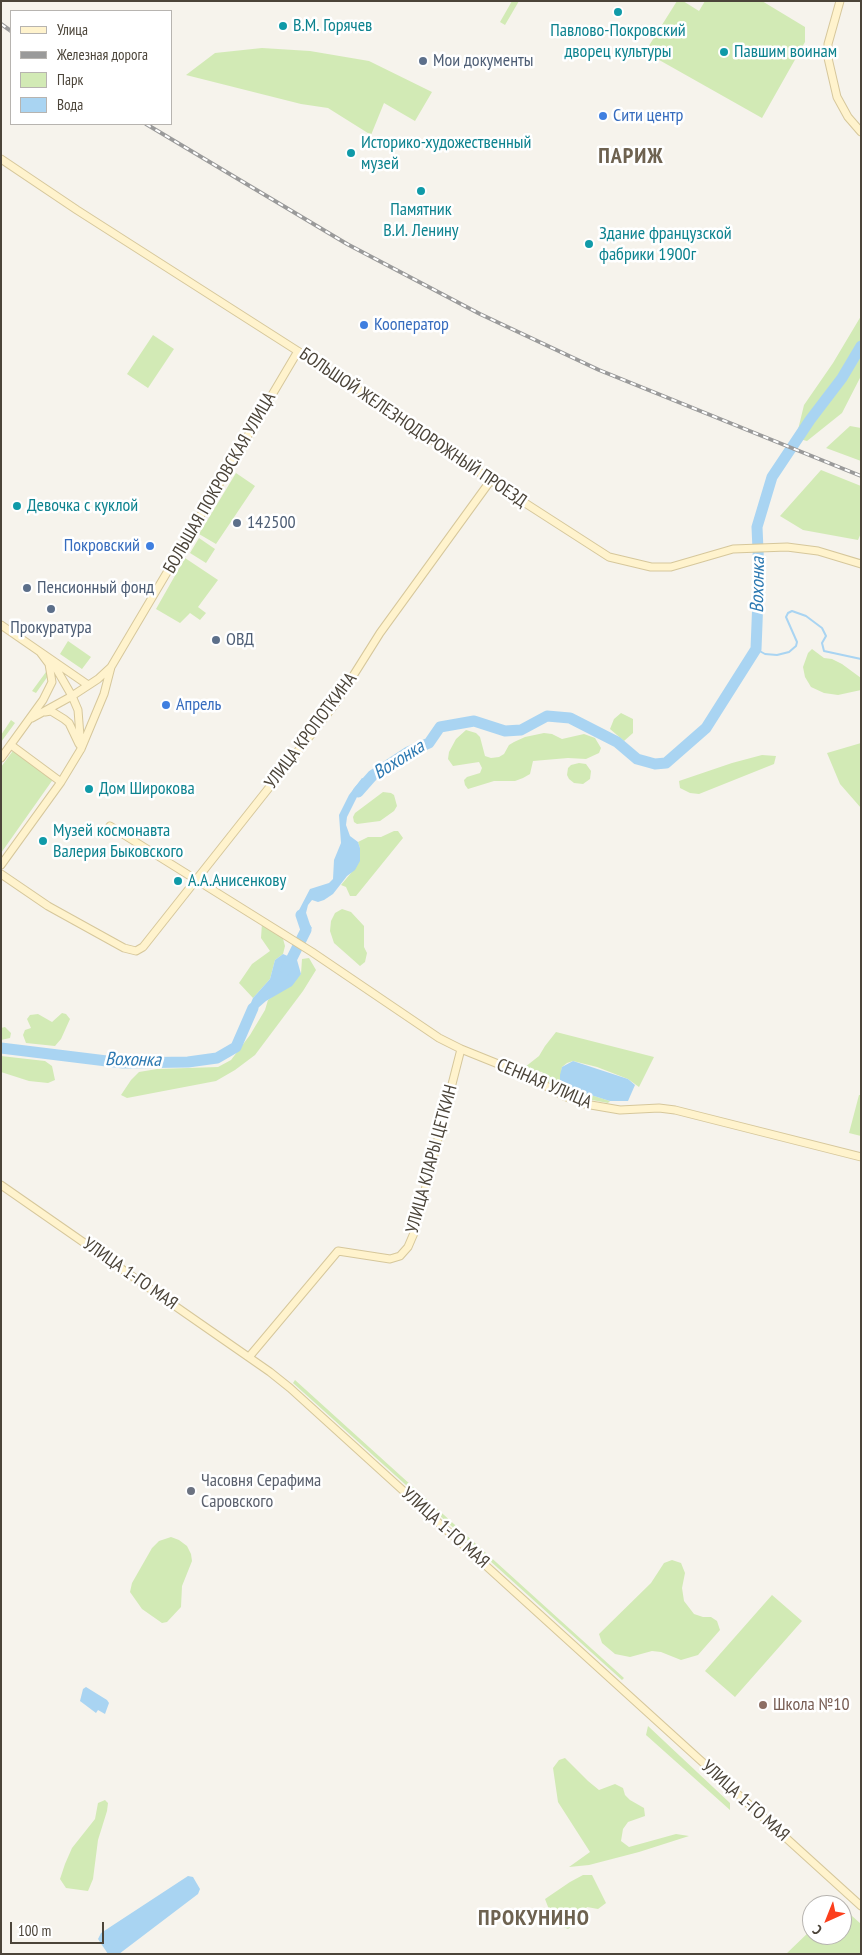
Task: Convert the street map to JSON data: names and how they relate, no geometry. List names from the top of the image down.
{
  "streets": {
    "street": [
      "БОЛЬШОЙ ЖЕЛЕЗНОДОРОЖНЫЙ ПРОЕЗД",
      "БОЛЬШАЯ ПОКРОВСКАЯ УЛИЦА",
      "УЛИЦА КРОПОТКИНА",
      "СЕННАЯ УЛИЦА",
      "УЛИЦА КЛАРЫ ЦЕТКИН",
      "УЛИЦА 1-ГО МАЯ"
    ]
  },
  "crossings": [
    ["БОЛЬШОЙ ЖЕЛЕЗНОДОРОЖНЫЙ ПРОЕЗД", "БОЛЬШАЯ ПОКРОВСКАЯ УЛИЦА"],
    ["БОЛЬШОЙ ЖЕЛЕЗНОДОРОЖНЫЙ ПРОЕЗД", "УЛИЦА КРОПОТКИНА"],
    ["УЛИЦА КРОПОТКИНА", "СЕННАЯ УЛИЦА"],
    ["СЕННАЯ УЛИЦА", "УЛИЦА КЛАРЫ ЦЕТКИН"],
    ["УЛИЦА КЛАРЫ ЦЕТКИН", "УЛИЦА 1-ГО МАЯ"]
  ],
  "districts": ["ПАРИЖ", "ПРОКУНИНО"],
  "water": ["Вохонка"],
  "places": [
    "Павлово-Покровский дворец культуры",
    "В.М. Горячев",
    "Павшим воинам",
    "Мои документы",
    "Сити центр",
    "Историко-художественный музей",
    "Памятник В.И. Ленину",
    "Здание французской фабрики 1900г",
    "Кооператор",
    "Девочка с куклой",
    "142500",
    "Покровский",
    "Пенсионный фонд",
    "Прокуратура",
    "ОВД",
    "Апрель",
    "Дом Широкова",
    "Музей космонавта Валерия Быковского",
    "А.А.Анисенкову",
    "Часовня Серафима Саровского",
    "Школа №10"
  ],
  "legend": [
    "Улица",
    "Железная дорога",
    "Парк",
    "Вода"
  ],
  "scale_bar": "100 m",
  "north": "bottom left"
}
